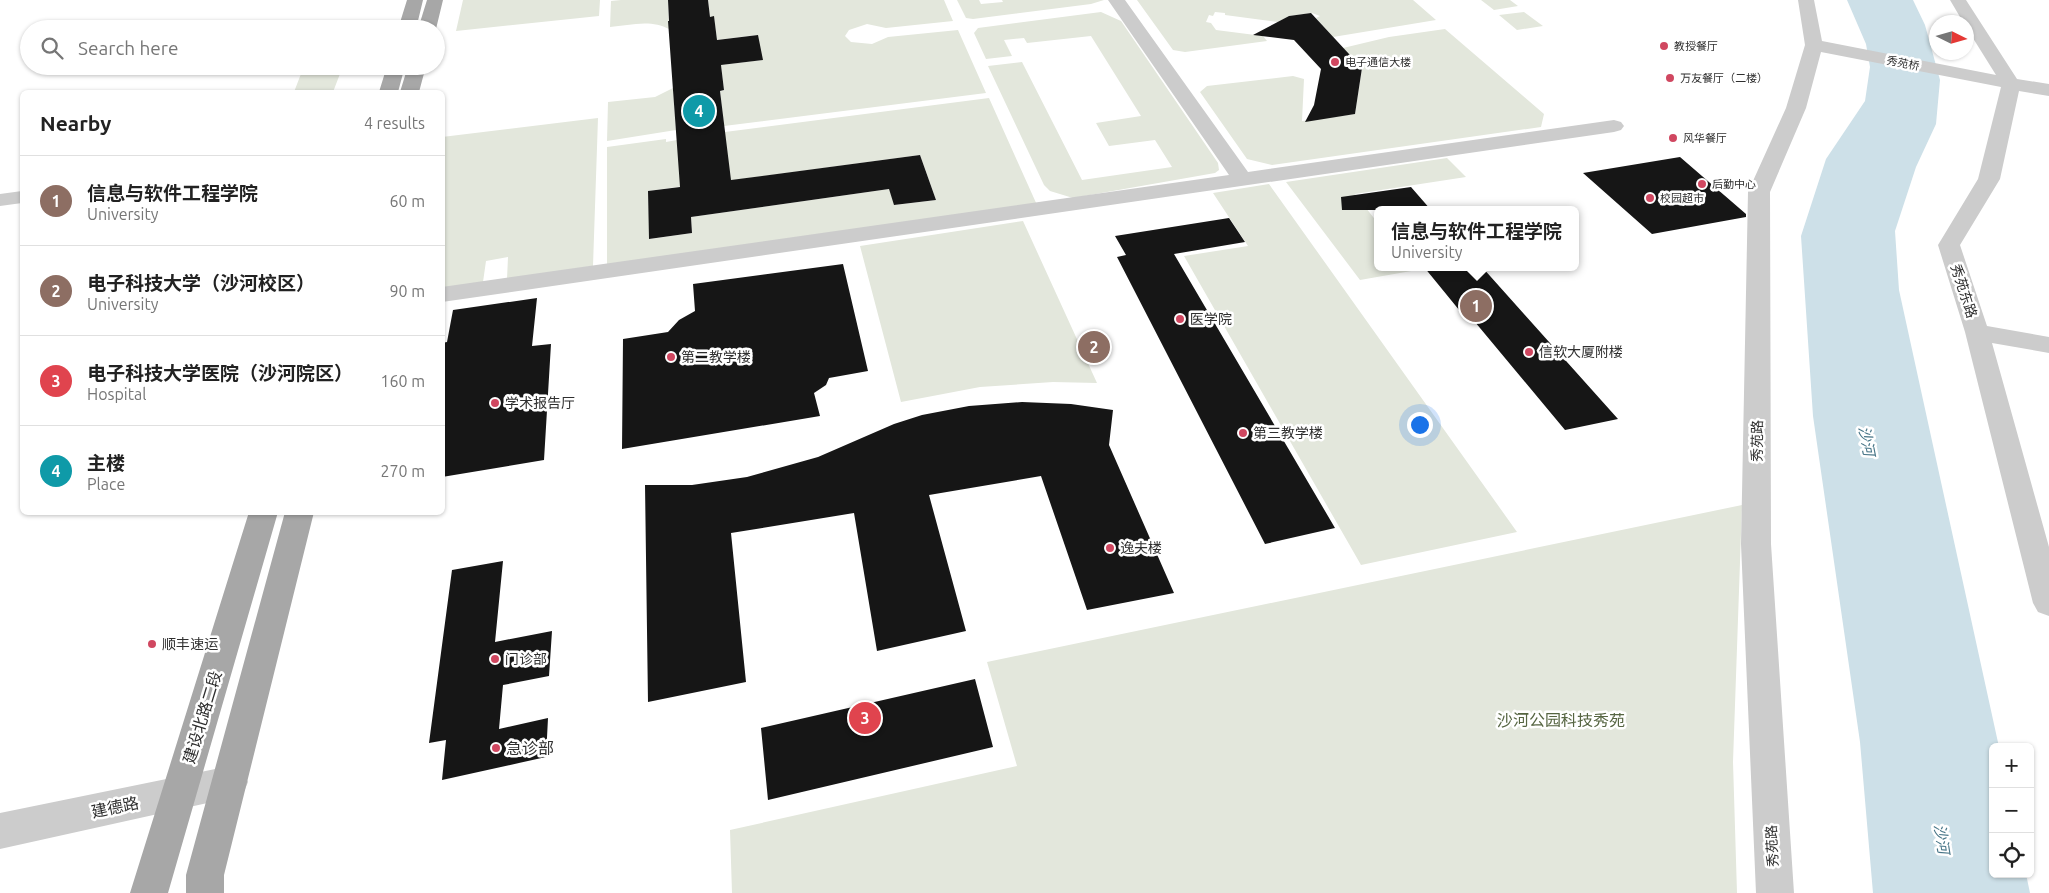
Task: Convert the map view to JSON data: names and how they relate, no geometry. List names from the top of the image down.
{
  "streets": {
    "main road": ["建设北路二段"],
    "street": [
      "秀苑桥",
      "秀苑东路",
      "秀苑路",
      "建德路"
    ]
  },
  "crossings": [
    ["秀苑桥", "秀苑东路"],
    ["秀苑桥", "秀苑路"],
    ["建设北路二段", "建德路"]
  ],
  "water": ["沙河"],
  "parks": ["沙河公园科技秀苑"],
  "places": [
    "教授餐厅",
    "电子通信大楼",
    "万友餐厅（二楼）",
    "风华餐厅",
    "后勤中心",
    "校园超市",
    "医学院",
    "信软大厦附楼",
    "第二教学楼",
    "学术报告厅",
    "第三教学楼",
    "逸夫楼",
    "顺丰速运",
    "门诊部",
    "急诊部"
  ],
  "north": "right",
  "page": {
    "search": "Search here",
    "heading": ["Nearby", "4 results"],
    "pins": [
      "4",
      "1",
      "2",
      "3"
    ],
    "list": [
      {
        "mark": "1",
        "name": "信息与软件工程学院",
        "note": "University",
        "value": "60 m"
      },
      {
        "mark": "2",
        "name": "电子科技大学（沙河校区）",
        "note": "University",
        "value": "90 m"
      },
      {
        "mark": "3",
        "name": "电子科技大学医院（沙河院区）",
        "note": "Hospital",
        "value": "160 m"
      },
      {
        "mark": "4",
        "name": "主楼",
        "note": "Place",
        "value": "270 m"
      }
    ],
    "popup": ["信息与软件工程学院", "University"],
    "map_buttons": ["+", "−"]
  }
}
